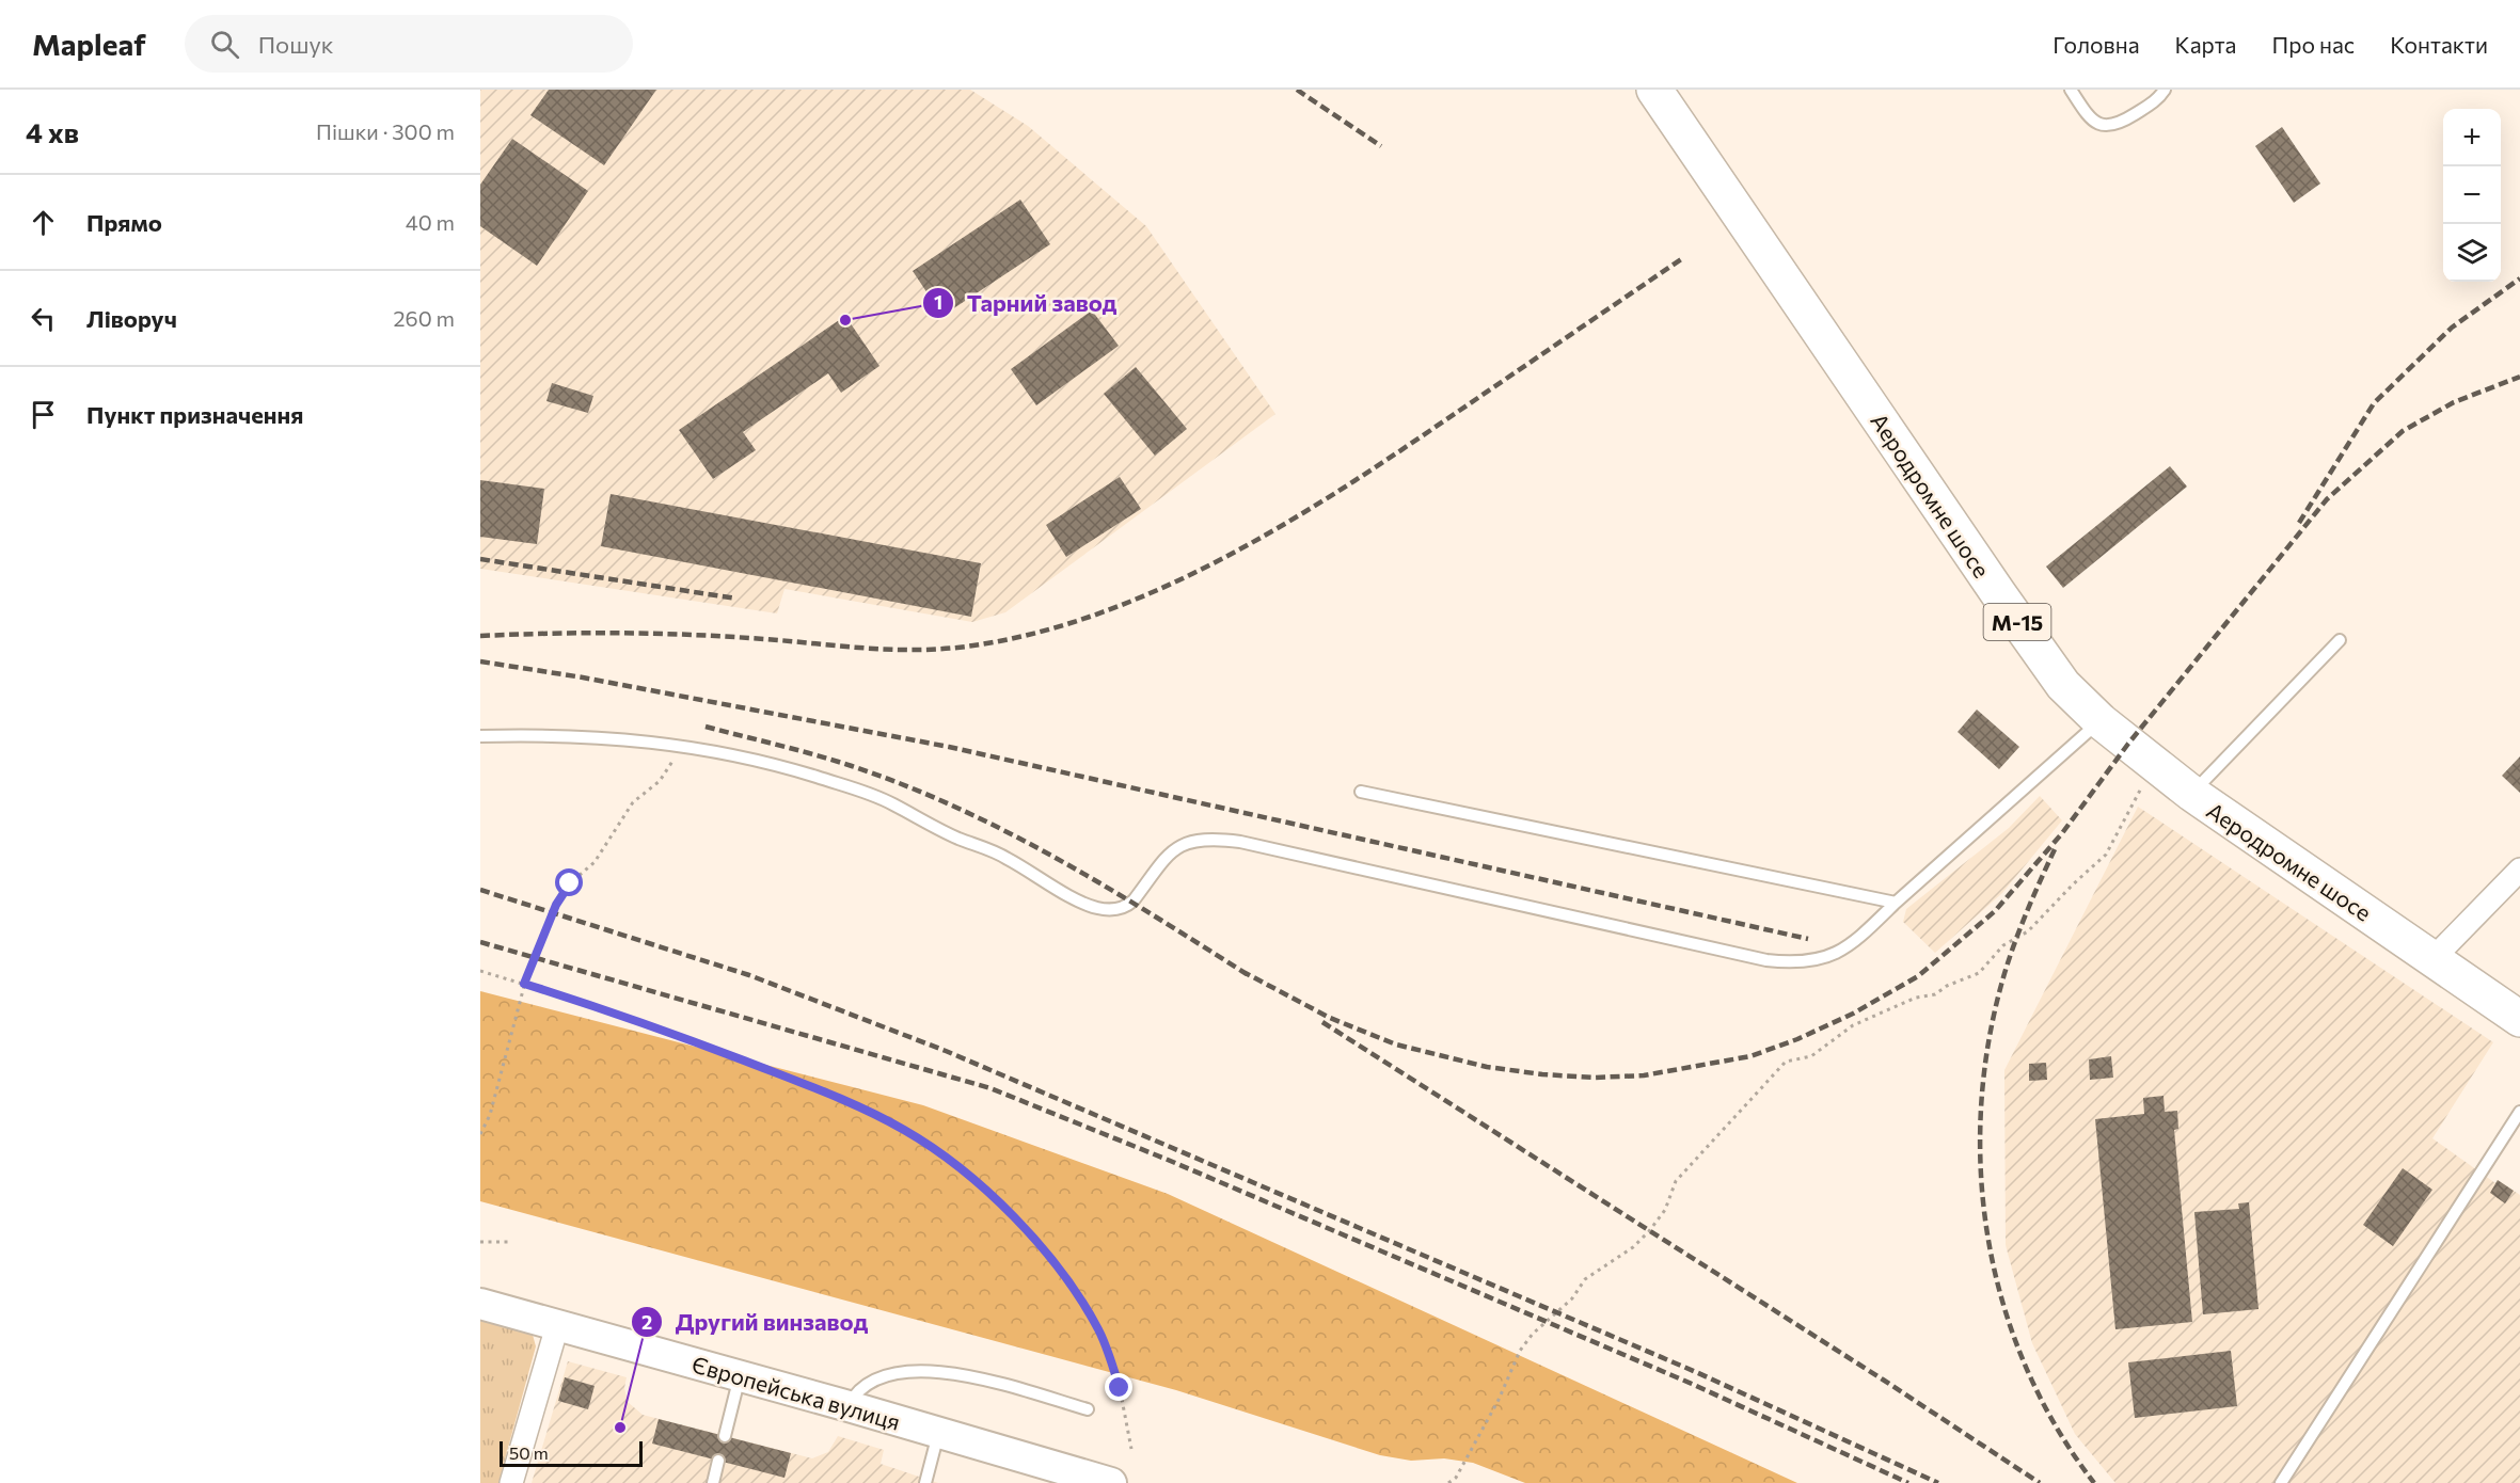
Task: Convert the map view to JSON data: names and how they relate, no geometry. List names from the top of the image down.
{
  "streets": {
    "highway": ["Аеродромне шосе", "М-15"],
    "main road": ["Європейська вулиця"]
  },
  "places": ["Тарний завод", "Другий винзавод"],
  "scale_bar": "50 m",
  "page": {
    "header": "Mapleaf",
    "search": "Пошук",
    "nav": [
      "Головна",
      "Карта",
      "Про нас",
      "Контакти"
    ],
    "heading": ["4 хв", "Пішки · 300 m"],
    "map_buttons": ["+", "−"],
    "list": [
      ["Прямо", "40 m"],
      ["Ліворуч", "260 m"],
      "Пункт призначення"
    ],
    "scale": "50 m"
  }
}
